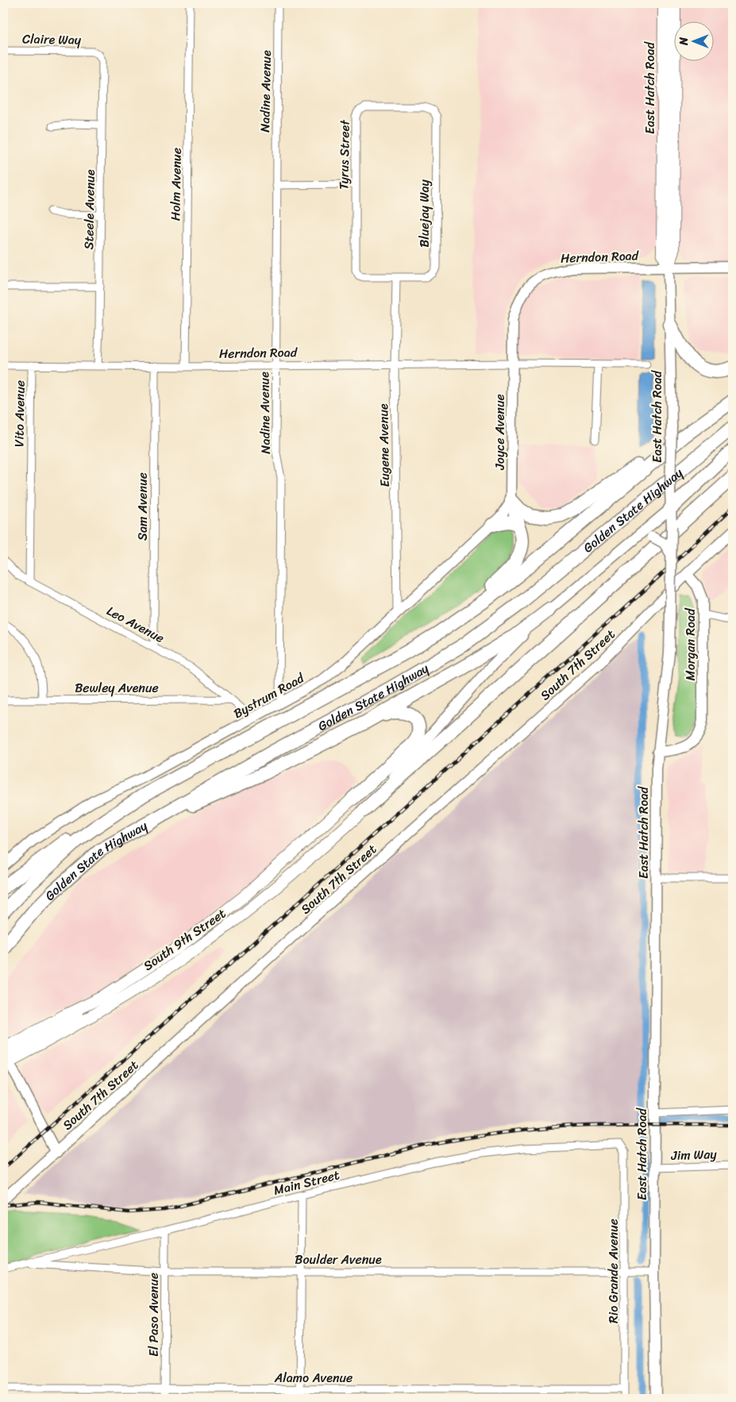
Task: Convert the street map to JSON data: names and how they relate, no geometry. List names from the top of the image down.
{
  "streets": {
    "highway": ["Golden State Highway"],
    "main road": ["East Hatch Road", "South 9th Street"],
    "street": [
      "Claire Way",
      "Nadine Avenue",
      "Tyrus Street",
      "Holm Avenue",
      "Steele Avenue",
      "Bluejay Way",
      "Herndon Road",
      "Vito Avenue",
      "Joyce Avenue",
      "Eugene Avenue",
      "Sam Avenue",
      "Leo Avenue",
      "Morgan Road",
      "South 7th Street",
      "Bewley Avenue",
      "Bystrum Road",
      "Jim Way",
      "Main Street",
      "Boulder Avenue",
      "Rio Grande Avenue",
      "El Paso Avenue",
      "Alamo Avenue"
    ]
  },
  "crossings": [
    ["Claire Way", "Steele Avenue"],
    ["East Hatch Road", "Herndon Road"],
    ["East Hatch Road", "Morgan Road"],
    ["East Hatch Road", "Jim Way"],
    ["East Hatch Road", "Boulder Avenue"],
    ["Nadine Avenue", "Herndon Road"],
    ["Nadine Avenue", "Bystrum Road"],
    ["Tyrus Street", "Bluejay Way"],
    ["Tyrus Street", "Eugene Avenue"],
    ["Holm Avenue", "Herndon Road"],
    ["Steele Avenue", "Herndon Road"],
    ["Bluejay Way", "Eugene Avenue"],
    ["Herndon Road", "Vito Avenue"],
    ["Herndon Road", "Joyce Avenue"],
    ["Herndon Road", "Eugene Avenue"],
    ["Herndon Road", "Sam Avenue"],
    ["Vito Avenue", "Leo Avenue"],
    ["Joyce Avenue", "Bystrum Road"],
    ["Eugene Avenue", "Bystrum Road"],
    ["Sam Avenue", "Leo Avenue"],
    ["Leo Avenue", "Bewley Avenue"],
    ["Leo Avenue", "Bystrum Road"],
    ["Morgan Road", "South 7th Street"],
    ["Main Street", "Boulder Avenue"],
    ["Main Street", "Rio Grande Avenue"],
    ["Main Street", "El Paso Avenue"],
    ["Boulder Avenue", "Rio Grande Avenue"],
    ["Boulder Avenue", "El Paso Avenue"],
    ["Rio Grande Avenue", "Alamo Avenue"],
    ["El Paso Avenue", "Alamo Avenue"]
  ],
  "north": "left"
}
